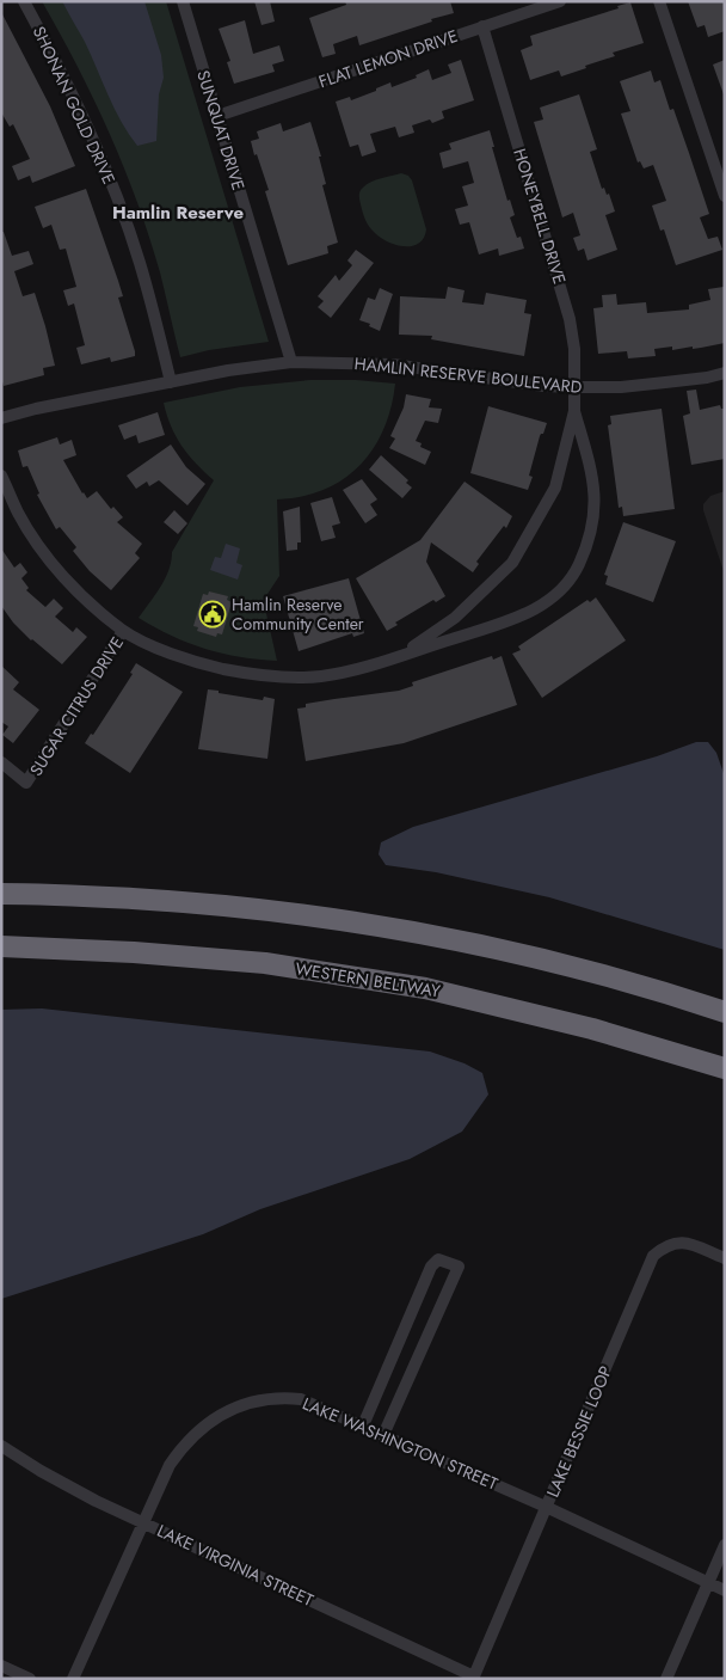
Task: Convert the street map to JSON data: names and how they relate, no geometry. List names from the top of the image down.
{
  "streets": {
    "highway": ["WESTERN BELTWAY"],
    "street": [
      "FLAT LEMON DRIVE",
      "SHONAN GOLD DRIVE",
      "SUNQUAT DRIVE",
      "HONEYBELL DRIVE",
      "HAMLIN RESERVE BOULEVARD",
      "SUGAR CITRUS DRIVE",
      "LAKE BESSIE LOOP",
      "LAKE WASHINGTON STREET",
      "LAKE VIRGINIA STREET"
    ]
  },
  "crossings": [
    ["FLAT LEMON DRIVE", "SUNQUAT DRIVE"],
    ["FLAT LEMON DRIVE", "HONEYBELL DRIVE"],
    ["SHONAN GOLD DRIVE", "HAMLIN RESERVE BOULEVARD"],
    ["SUNQUAT DRIVE", "HAMLIN RESERVE BOULEVARD"],
    ["HONEYBELL DRIVE", "HAMLIN RESERVE BOULEVARD"],
    ["HONEYBELL DRIVE", "SUGAR CITRUS DRIVE"],
    ["LAKE BESSIE LOOP", "LAKE WASHINGTON STREET"],
    ["LAKE BESSIE LOOP", "LAKE VIRGINIA STREET"],
    ["LAKE WASHINGTON STREET", "LAKE VIRGINIA STREET"]
  ],
  "districts": ["Hamlin Reserve"],
  "places": {
    "public building": ["Hamlin Reserve Community Center"]
  }
}
